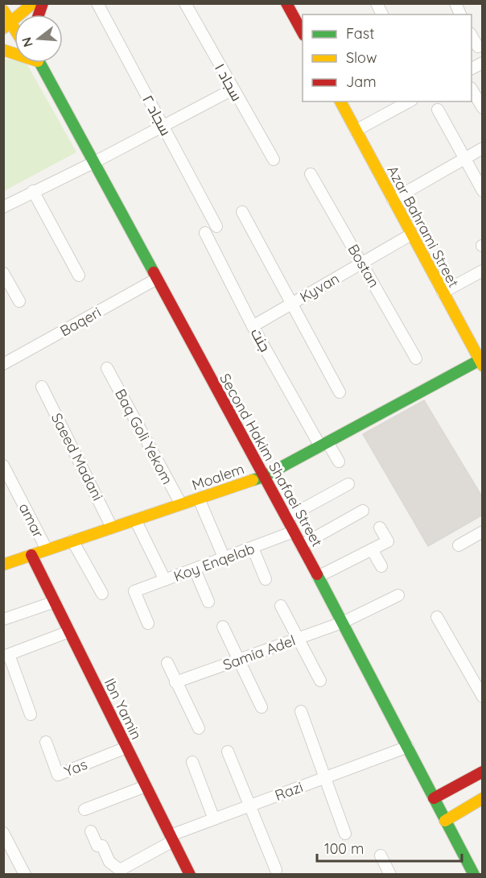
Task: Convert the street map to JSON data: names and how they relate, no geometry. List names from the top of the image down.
{
  "streets": {
    "street": [
      "سجاد ۱",
      "سجاد ۲",
      "Azar Bahrami Street",
      "Bostan",
      "Kyvan",
      "Baqeri",
      "جنت",
      "Baq Goli Yekom",
      "Saeed Madani",
      "Second Hakim Shafaei Street",
      "Moalem",
      "amar",
      "Koy Enqelab",
      "Samia Adel",
      "Ibn Yamin",
      "Yas",
      "Razi"
    ]
  },
  "crossings": [
    ["Azar Bahrami Street", "Kyvan"],
    ["Azar Bahrami Street", "Moalem"],
    ["Bostan", "Kyvan"],
    ["Kyvan", "جنت"],
    ["Baqeri", "Second Hakim Shafaei Street"],
    ["جنت", "Moalem"],
    ["Baq Goli Yekom", "Moalem"],
    ["Saeed Madani", "Moalem"],
    ["Second Hakim Shafaei Street", "Moalem"],
    ["Second Hakim Shafaei Street", "Koy Enqelab"],
    ["Second Hakim Shafaei Street", "Samia Adel"],
    ["Second Hakim Shafaei Street", "Razi"],
    ["Moalem", "amar"],
    ["Moalem", "Ibn Yamin"],
    ["Ibn Yamin", "Yas"],
    ["Ibn Yamin", "Razi"]
  ],
  "legend": ["Fast", "Slow", "Jam"],
  "scale_bar": "100 m",
  "north": "left"
}
